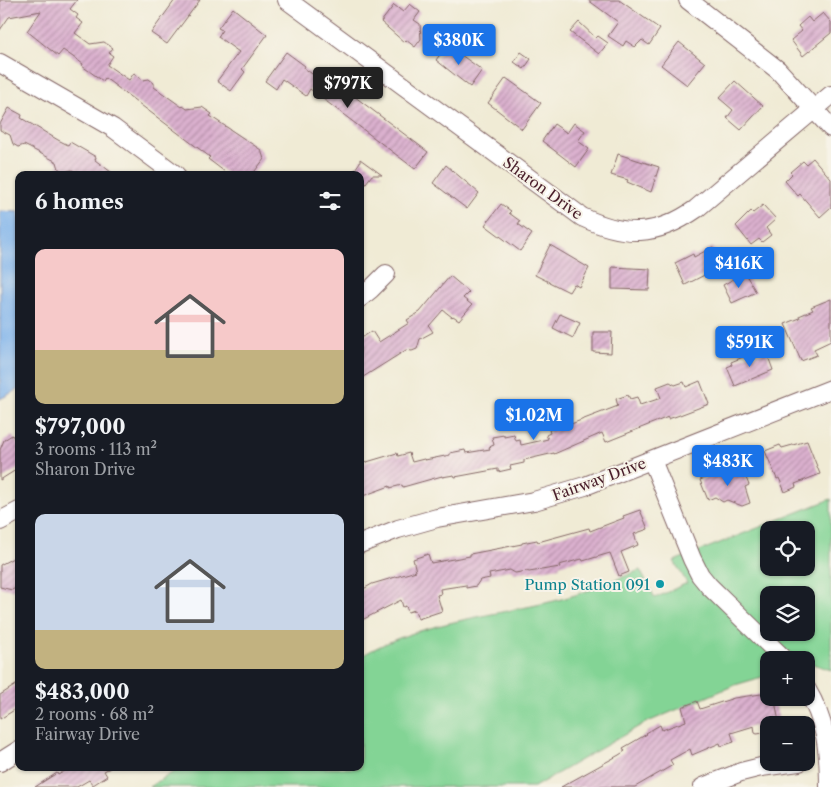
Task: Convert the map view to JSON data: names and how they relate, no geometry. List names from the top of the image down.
{
  "streets": {
    "street": ["Sharon Drive", "Fairway Drive"]
  },
  "places": ["Pump Station 091"],
  "page": {
    "price": [
      "$380K",
      "$797K",
      "$416K",
      "$591K",
      "$1.02M",
      "$483K"
    ],
    "heading": "6 homes",
    "list": [
      {
        "name": "$797,000",
        "note": "3 rooms · 113 m² · Sharon Drive"
      },
      {
        "name": "$483,000",
        "note": "2 rooms · 68 m² · Fairway Drive"
      }
    ],
    "map_buttons": ["+", "−"]
  }
}
